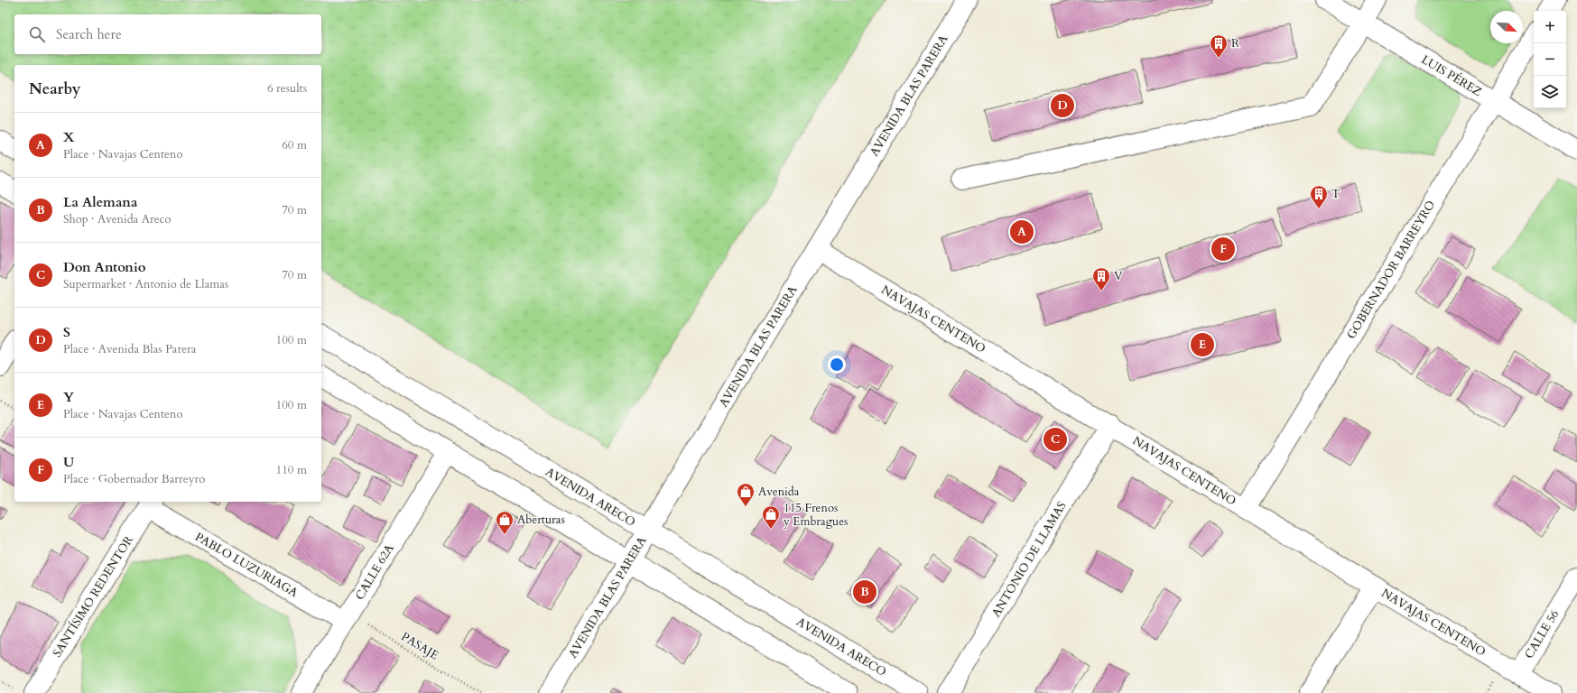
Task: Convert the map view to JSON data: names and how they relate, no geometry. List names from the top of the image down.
{
  "streets": {
    "street": [
      "LUIS PÉREZ",
      "AVENIDA BLAS PARERA",
      "GOBERNADOR BARREYRO",
      "NAVAJAS CENTENO",
      "AVENIDA ARECO",
      "ANTONIO DE LLAMAS",
      "PABLO LUZURIAGA",
      "CALLE 62A",
      "SANTÍSIMO REDENTOR",
      "CALLE 56"
    ],
    "path": ["PASAJE"]
  },
  "crossings": [
    ["LUIS PÉREZ", "GOBERNADOR BARREYRO"],
    ["AVENIDA BLAS PARERA", "NAVAJAS CENTENO"],
    ["AVENIDA BLAS PARERA", "AVENIDA ARECO"],
    ["GOBERNADOR BARREYRO", "NAVAJAS CENTENO"],
    ["NAVAJAS CENTENO", "ANTONIO DE LLAMAS"],
    ["NAVAJAS CENTENO", "CALLE 56"],
    ["PABLO LUZURIAGA", "CALLE 62A"],
    ["PABLO LUZURIAGA", "SANTÍSIMO REDENTOR"],
    ["PABLO LUZURIAGA", "PASAJE"],
    ["CALLE 62A", "PASAJE"]
  ],
  "places": {
    "building": ["R", "T", "V"],
    "shop": ["Avenida", "115 Frenos y Embragues", "Aberturas"]
  },
  "north": "bottom right",
  "page": {
    "map_buttons": ["+", "−"],
    "search": "Search here",
    "heading": ["Nearby", "6 results"],
    "pins": [
      "D",
      "A",
      "F",
      "E",
      "C",
      "B"
    ],
    "list": [
      {
        "mark": "A",
        "name": "X",
        "note": "Place · Navajas Centeno",
        "value": "60 m"
      },
      {
        "mark": "B",
        "name": "La Alemana",
        "note": "Shop · Avenida Areco",
        "value": "70 m"
      },
      {
        "mark": "C",
        "name": "Don Antonio",
        "note": "Supermarket · Antonio de Llamas",
        "value": "70 m"
      },
      {
        "mark": "D",
        "name": "S",
        "note": "Place · Avenida Blas Parera",
        "value": "100 m"
      },
      {
        "mark": "E",
        "name": "Y",
        "note": "Place · Navajas Centeno",
        "value": "100 m"
      },
      {
        "mark": "F",
        "name": "U",
        "note": "Place · Gobernador Barreyro",
        "value": "110 m"
      }
    ]
  }
}
